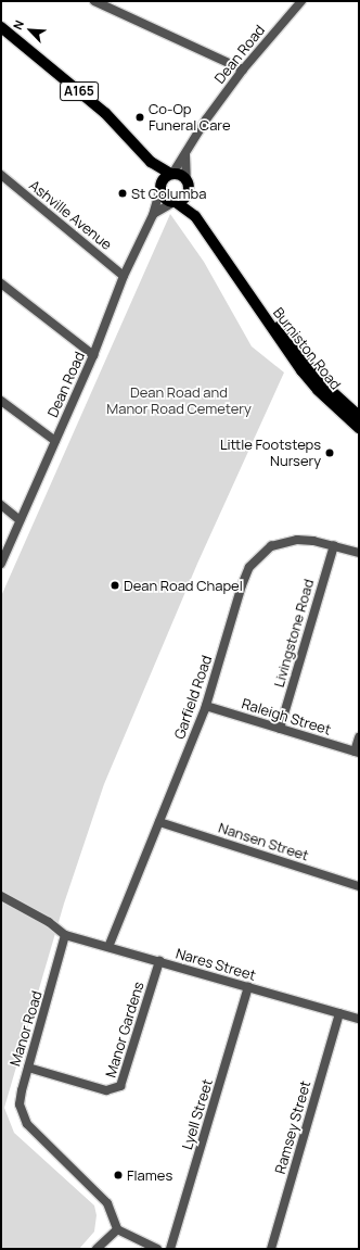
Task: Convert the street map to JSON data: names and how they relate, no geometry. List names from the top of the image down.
{
  "streets": {
    "main road": ["A165", "Burniston Road"],
    "street": [
      "Dean Road",
      "Ashville Avenue",
      "Livingstone Road",
      "Garfield Road",
      "Raleigh Street",
      "Nansen Street",
      "Nares Street",
      "Manor Road",
      "Manor Gardens",
      "Lyell Street",
      "Ramsey Street"
    ]
  },
  "crossings": [
    ["Dean Road", "A165"],
    ["Dean Road", "Ashville Avenue"],
    ["Dean Road", "Burniston Road"],
    ["A165", "Burniston Road"],
    ["Livingstone Road", "Garfield Road"],
    ["Livingstone Road", "Raleigh Street"],
    ["Garfield Road", "Raleigh Street"],
    ["Garfield Road", "Nansen Street"],
    ["Garfield Road", "Nares Street"],
    ["Nares Street", "Manor Road"],
    ["Nares Street", "Manor Gardens"],
    ["Nares Street", "Lyell Street"],
    ["Nares Street", "Ramsey Street"],
    ["Manor Road", "Manor Gardens"]
  ],
  "parks": ["Dean Road and Manor Road Cemetery"],
  "places": [
    "Co-Op Funeral Care",
    "St Columba",
    "Little Footsteps Nursery",
    "Dean Road Chapel",
    "Flames"
  ],
  "north": "top left"
}
